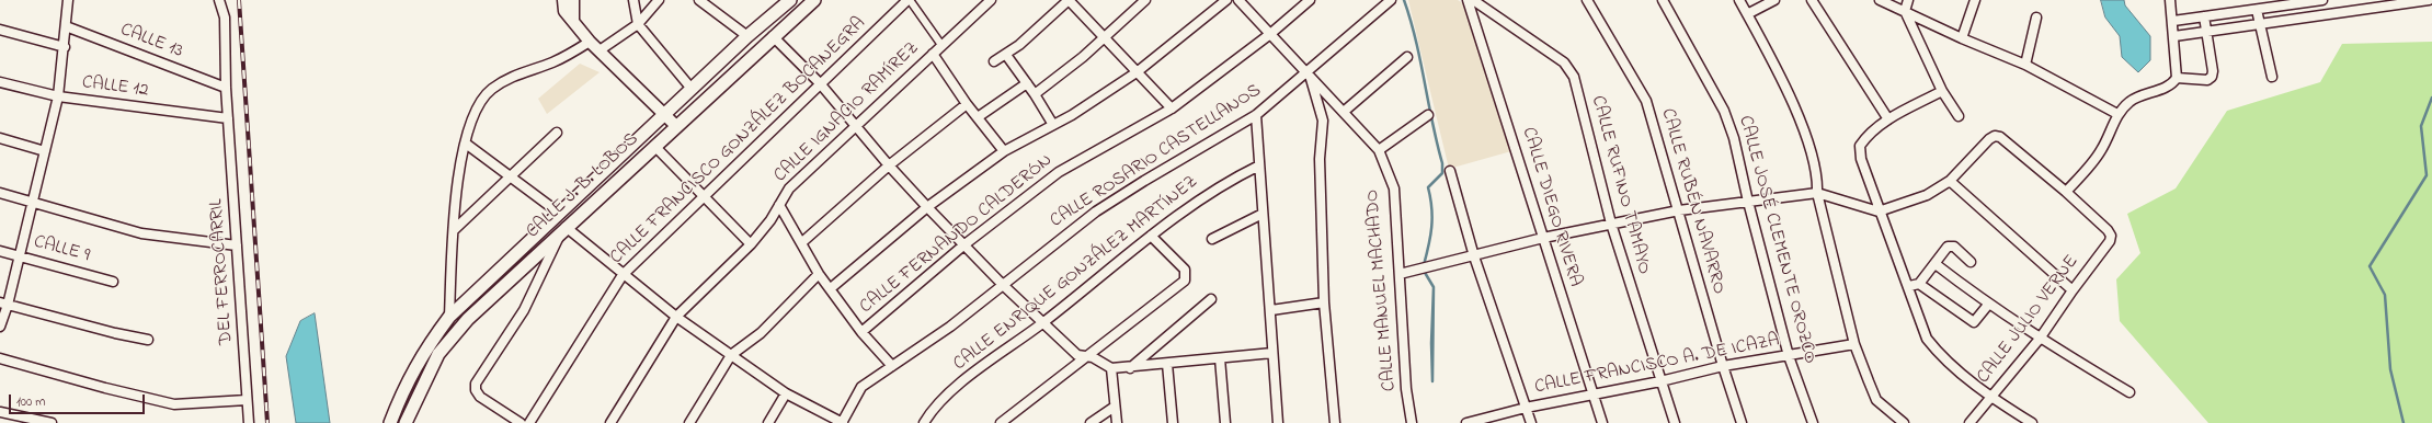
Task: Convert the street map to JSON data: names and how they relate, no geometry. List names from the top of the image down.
{
  "streets": {
    "main road": ["CALLE J. B. LOBOS"],
    "street": [
      "CALLE 13",
      "CALLE 12",
      "CALLE IGNACIO RAMÍREZ",
      "CALLE FRANCISCO GONZÁLEZ BOCANEGRA",
      "CALLE ROSARIO CASTELLANOS",
      "CALLE RUFINO TAMAYO",
      "CALLE RUBÉN NAVARRO",
      "CALLE DIEGO RIVERA",
      "CALLE FERNANDO CALDERÓN",
      "CALLE JOSÉ CLEMENTE OROZCO",
      "CALLE 9",
      "DEL FERROCARRIL",
      "CALLE ENRIQUE GONZÁLEZ MARTÍNEZ",
      "CALLE MANUEL MACHADO",
      "CALLE JULIO VERNE",
      "CALLE FRANCISCO A. DE ICAZA"
    ]
  },
  "crossings": [
    ["CALLE 13", "DEL FERROCARRIL"],
    ["CALLE 12", "DEL FERROCARRIL"],
    ["CALLE ROSARIO CASTELLANOS", "CALLE MANUEL MACHADO"],
    ["CALLE RUFINO TAMAYO", "CALLE FRANCISCO A. DE ICAZA"],
    ["CALLE RUBÉN NAVARRO", "CALLE FRANCISCO A. DE ICAZA"],
    ["CALLE DIEGO RIVERA", "CALLE FRANCISCO A. DE ICAZA"],
    ["CALLE FERNANDO CALDERÓN", "CALLE MANUEL MACHADO"],
    ["CALLE JOSÉ CLEMENTE OROZCO", "CALLE FRANCISCO A. DE ICAZA"]
  ],
  "scale_bar": "100 m"
}
